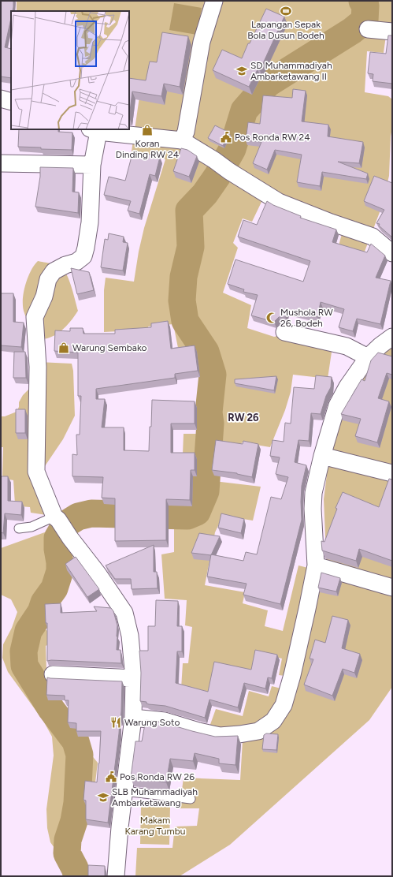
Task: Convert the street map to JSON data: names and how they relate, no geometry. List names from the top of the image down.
{
  "districts": ["RW 26"],
  "parks": ["Makam Karang Tumbu"],
  "places": {
    "sports": ["Lapangan Sepak Bola Dusun Bodeh"],
    "school or university": ["SD Muhammadiyah Ambarketawang II", "SLB Muhammadiyah Ambarketawang"],
    "shop": ["Koran Dinding RW 24", "Warung Sembako"],
    "public building": ["Pos Ronda RW 24", "Pos Ronda RW 26"],
    "mosque": ["Mushola RW 26, Bodeh"],
    "restaurant": ["Warung Soto"]
  }
}
